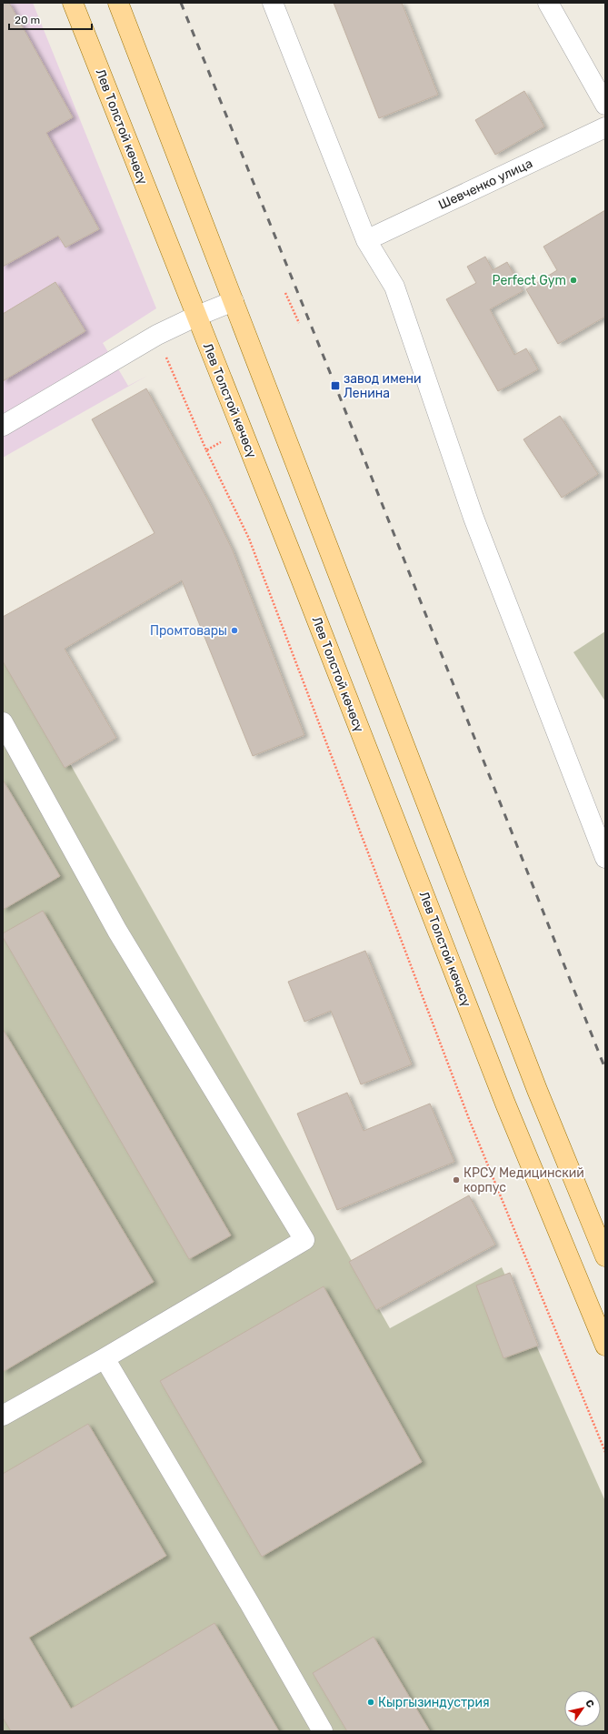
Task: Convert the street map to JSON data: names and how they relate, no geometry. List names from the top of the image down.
{
  "streets": {
    "main road": ["Лев Толстой көчөсү"],
    "street": ["Шевченко улица"]
  },
  "places": {
    "other": [
      "Perfect Gym",
      "Промтовары",
      "КРСУ Медицинский корпус",
      "Кыргызиндустрия"
    ],
    "transit": ["завод имени Ленина"]
  },
  "scale_bar": "20 m",
  "north": "top right"
}
